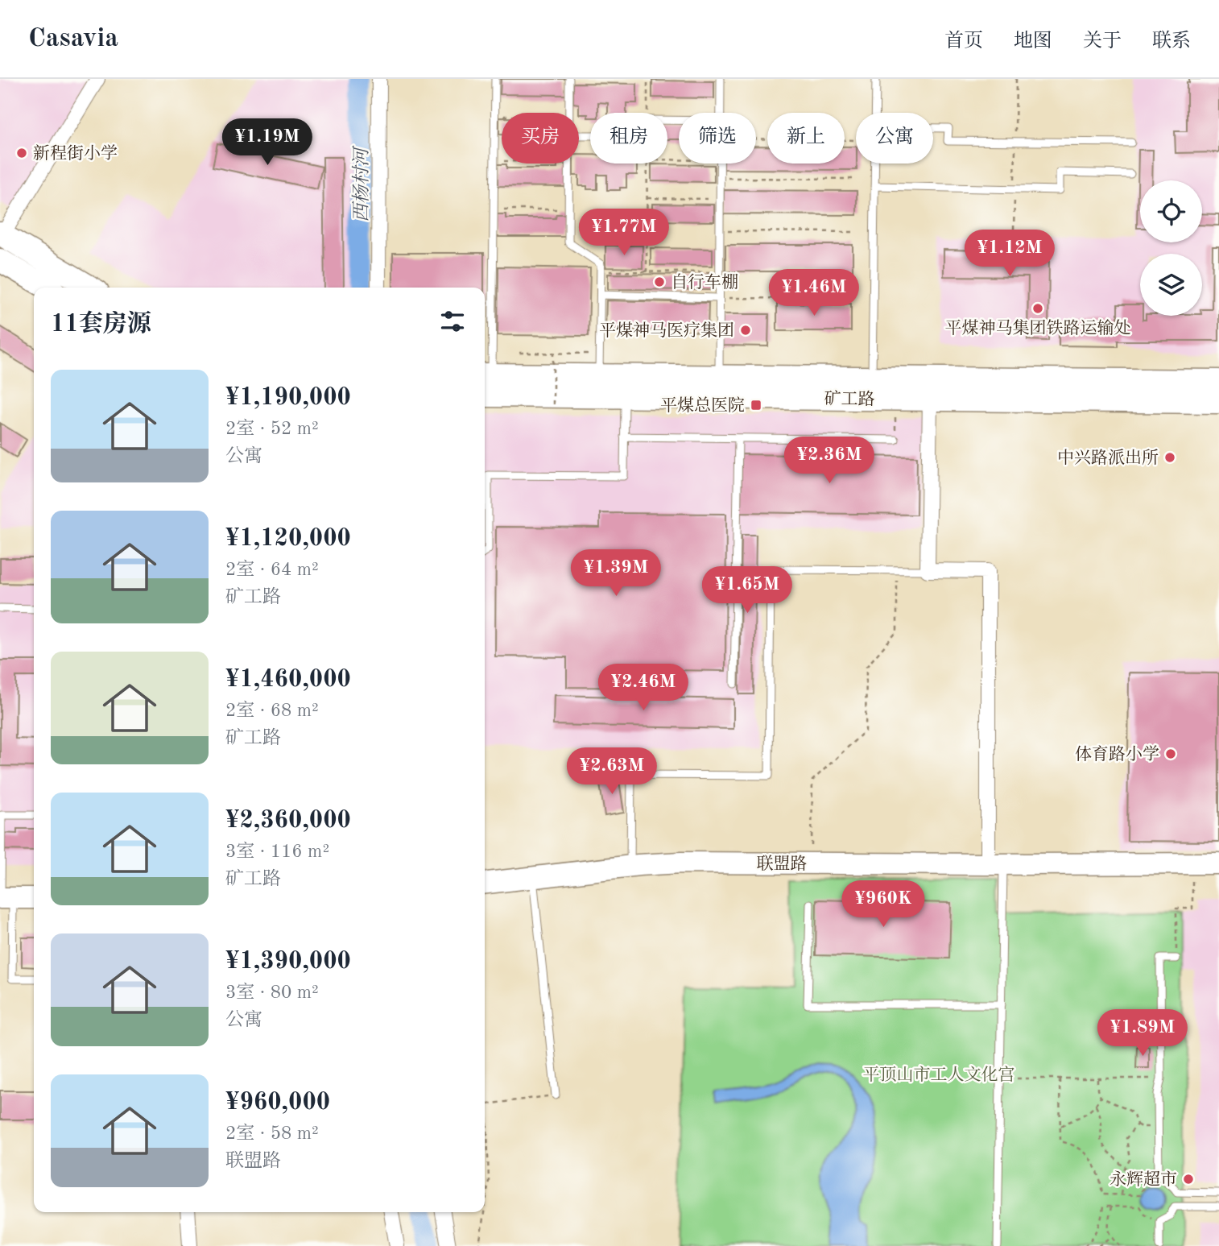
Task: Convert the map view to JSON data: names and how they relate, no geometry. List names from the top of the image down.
{
  "streets": {
    "main road": ["矿工路"],
    "street": ["联盟路"]
  },
  "water": ["西杨村河"],
  "parks": ["平顶山市工人文化宫"],
  "places": {
    "other": [
      "新程街小学",
      "自行车棚",
      "平煤神马集团铁路运输处",
      "平煤神马医疗集团",
      "中兴路派出所",
      "体育路小学",
      "永辉超市"
    ],
    "transit": ["平煤总医院"]
  },
  "page": {
    "header": "Casavia",
    "nav": [
      "首页",
      "地图",
      "关于",
      "联系"
    ],
    "chip": [
      "买房",
      "租房",
      "筛选",
      "新上",
      "公寓"
    ],
    "price": [
      "¥1.19M",
      "¥1.77M",
      "¥1.12M",
      "¥1.46M",
      "¥2.36M",
      "¥1.39M",
      "¥1.65M",
      "¥2.46M",
      "¥2.63M",
      "¥960K",
      "¥1.89M"
    ],
    "heading": "11套房源",
    "list": [
      {
        "name": "¥1,190,000",
        "note": "2室 · 52 m² · 公寓"
      },
      {
        "name": "¥1,120,000",
        "note": "2室 · 64 m² · 矿工路"
      },
      {
        "name": "¥1,460,000",
        "note": "2室 · 68 m² · 矿工路"
      },
      {
        "name": "¥2,360,000",
        "note": "3室 · 116 m² · 矿工路"
      },
      {
        "name": "¥1,390,000",
        "note": "3室 · 80 m² · 公寓"
      },
      {
        "name": "¥960,000",
        "note": "2室 · 58 m² · 联盟路"
      }
    ]
  }
}
